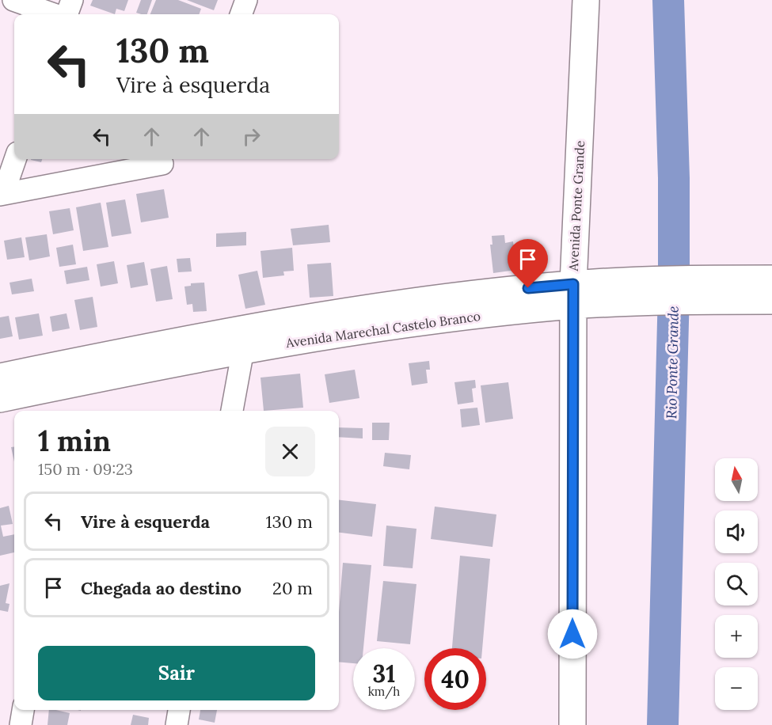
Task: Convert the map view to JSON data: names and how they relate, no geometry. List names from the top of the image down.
{
  "streets": {
    "street": ["Avenida Ponte Grande", "Avenida Marechal Castelo Branco"]
  },
  "crossings": [
    ["Avenida Ponte Grande", "Avenida Marechal Castelo Branco"]
  ],
  "water": ["Rio Ponte Grande"],
  "north": "top",
  "page": {
    "turn": ["130 m", "Vire à esquerda"],
    "heading": ["1 min", "150 m · 09:23"],
    "map_buttons": ["+", "−"],
    "list": [
      {
        "name": "Vire à esquerda",
        "value": "130 m"
      },
      {
        "name": "Chegada ao destino",
        "value": "20 m"
      }
    ],
    "buttons": "Sair",
    "speed": "31 km/h",
    "limit": "40"
  }
}
